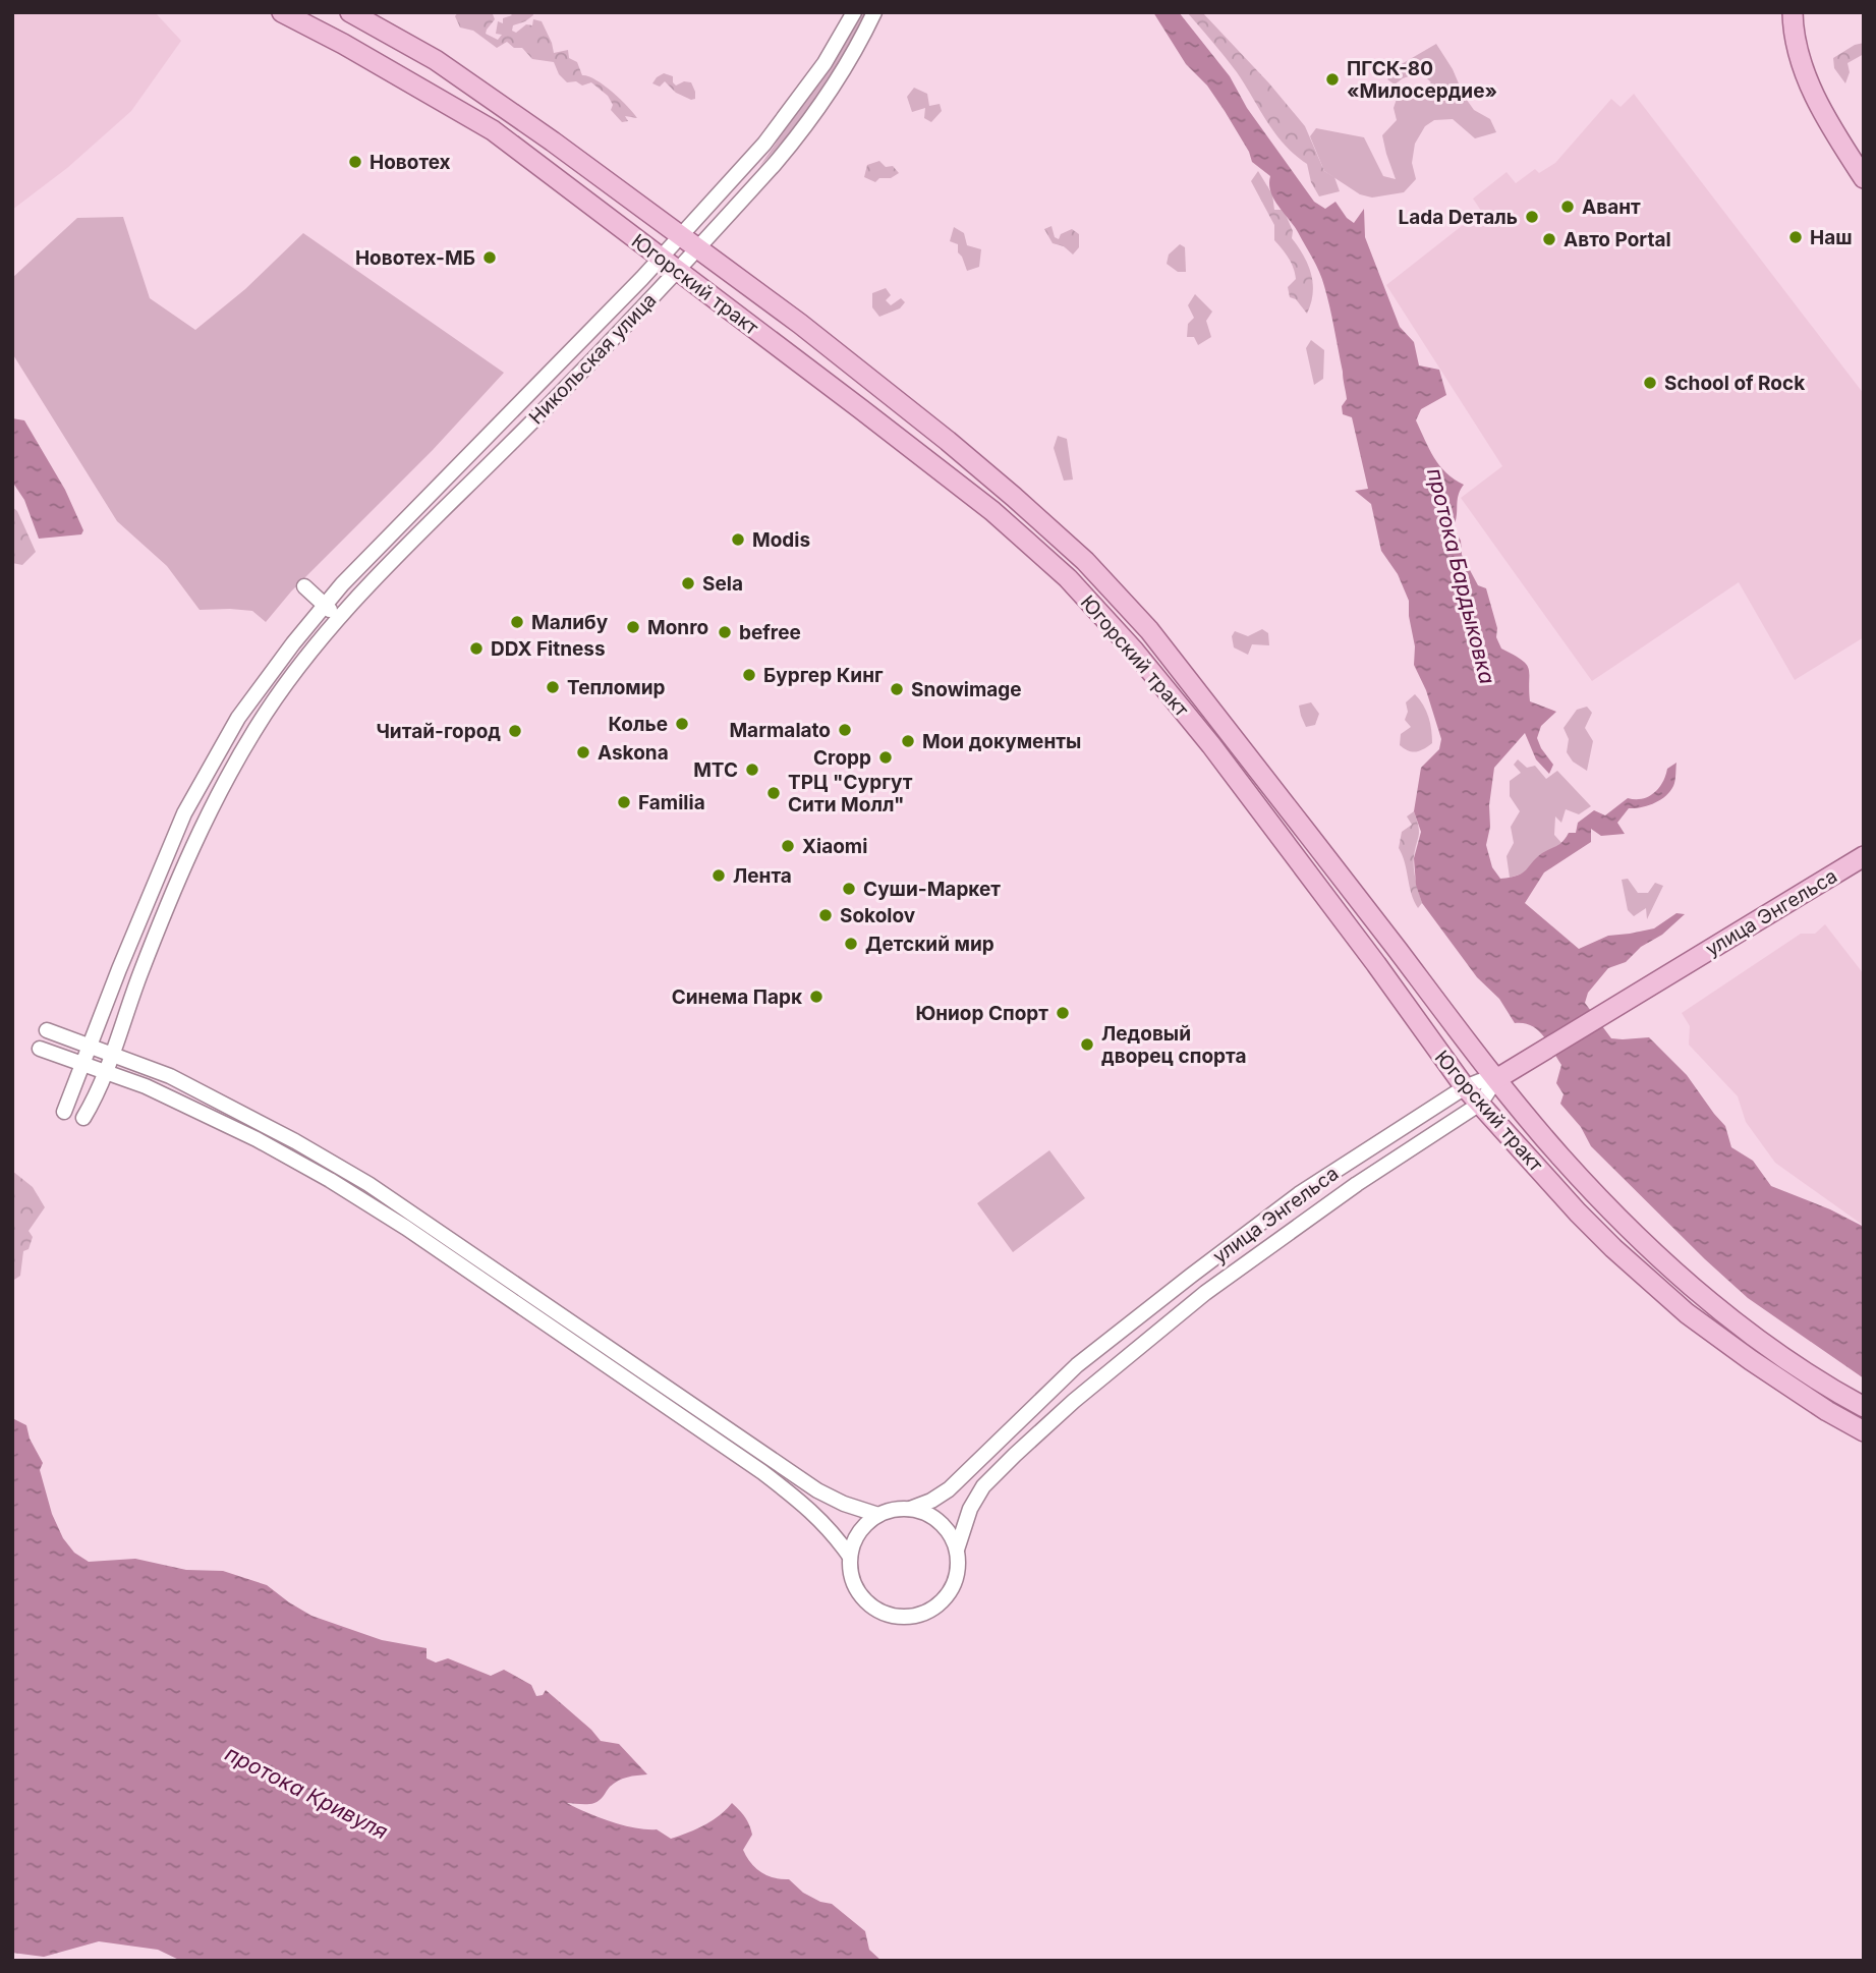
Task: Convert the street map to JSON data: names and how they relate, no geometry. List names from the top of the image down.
{
  "streets": {
    "main road": ["Югорский тракт", "улица Энгельса"],
    "street": ["Никольская улица"]
  },
  "crossings": [
    ["Югорский тракт", "Никольская улица"],
    ["Югорский тракт", "улица Энгельса"]
  ],
  "water": ["протока Бардыковка", "протока Кривуля"],
  "places": [
    "ПГСК-80 «Милосердие»",
    "Новотех",
    "Авант",
    "Lada Dеталь",
    "Наш",
    "Авто Portal",
    "Новотех-МБ",
    "School of Rock",
    "Modis",
    "Sela",
    "Малибу",
    "Monro",
    "befree",
    "DDX Fitness",
    "Бургер Кинг",
    "Тепломир",
    "Snowimage",
    "Колье",
    "Marmalato",
    "Читай-город",
    "Мои документы",
    "Askona",
    "Cropp",
    "МТС",
    "ТРЦ \"Сургут Сити Молл\"",
    "Familia",
    "Xiaomi",
    "Лента",
    "Суши-Маркет",
    "Sokolov",
    "Детский мир",
    "Синема Парк",
    "Юниор Спорт",
    "Ледовый дворец спорта"
  ]
}
